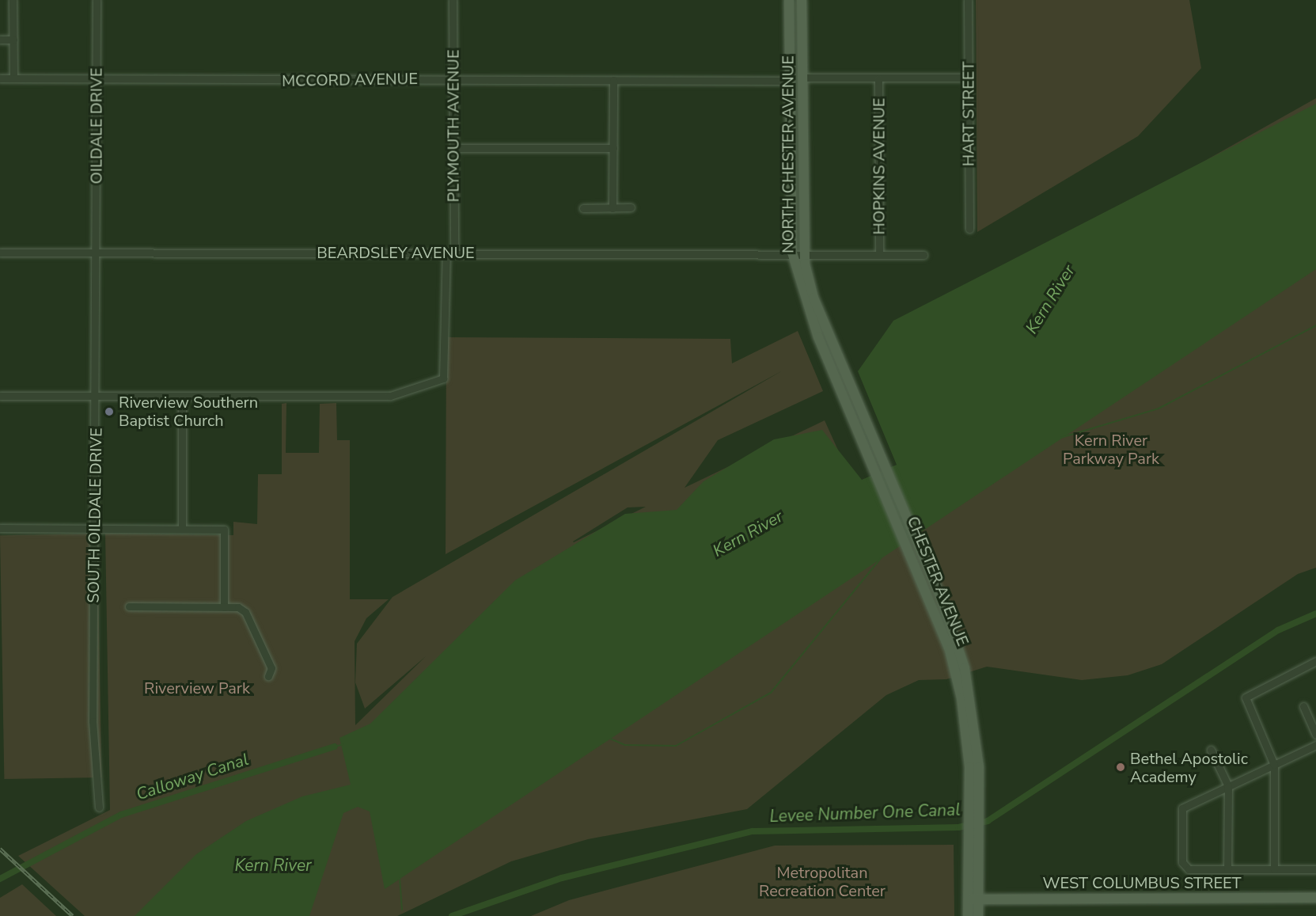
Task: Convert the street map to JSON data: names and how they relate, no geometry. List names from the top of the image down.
{
  "streets": {
    "main road": ["NORTH CHESTER AVENUE", "CHESTER AVENUE", "WEST COLUMBUS STREET"],
    "street": [
      "MCCORD AVENUE",
      "HART STREET",
      "OILDALE DRIVE",
      "PLYMOUTH AVENUE",
      "HOPKINS AVENUE",
      "BEARDSLEY AVENUE",
      "SOUTH OILDALE DRIVE"
    ]
  },
  "crossings": [
    ["MCCORD AVENUE", "OILDALE DRIVE"],
    ["MCCORD AVENUE", "PLYMOUTH AVENUE"],
    ["MCCORD AVENUE", "NORTH CHESTER AVENUE"],
    ["OILDALE DRIVE", "BEARDSLEY AVENUE"],
    ["OILDALE DRIVE", "SOUTH OILDALE DRIVE"],
    ["PLYMOUTH AVENUE", "BEARDSLEY AVENUE"],
    ["NORTH CHESTER AVENUE", "BEARDSLEY AVENUE"],
    ["NORTH CHESTER AVENUE", "CHESTER AVENUE"],
    ["HOPKINS AVENUE", "BEARDSLEY AVENUE"],
    ["BEARDSLEY AVENUE", "SOUTH OILDALE DRIVE"],
    ["CHESTER AVENUE", "WEST COLUMBUS STREET"]
  ],
  "water": ["Kern River", "Calloway Canal", "Levee Number One Canal"],
  "parks": ["Kern River Parkway Park", "Riverview Park", "Metropolitan Recreation Center"],
  "places": ["Riverview Southern Baptist Church", "Bethel Apostolic Academy"]
}
